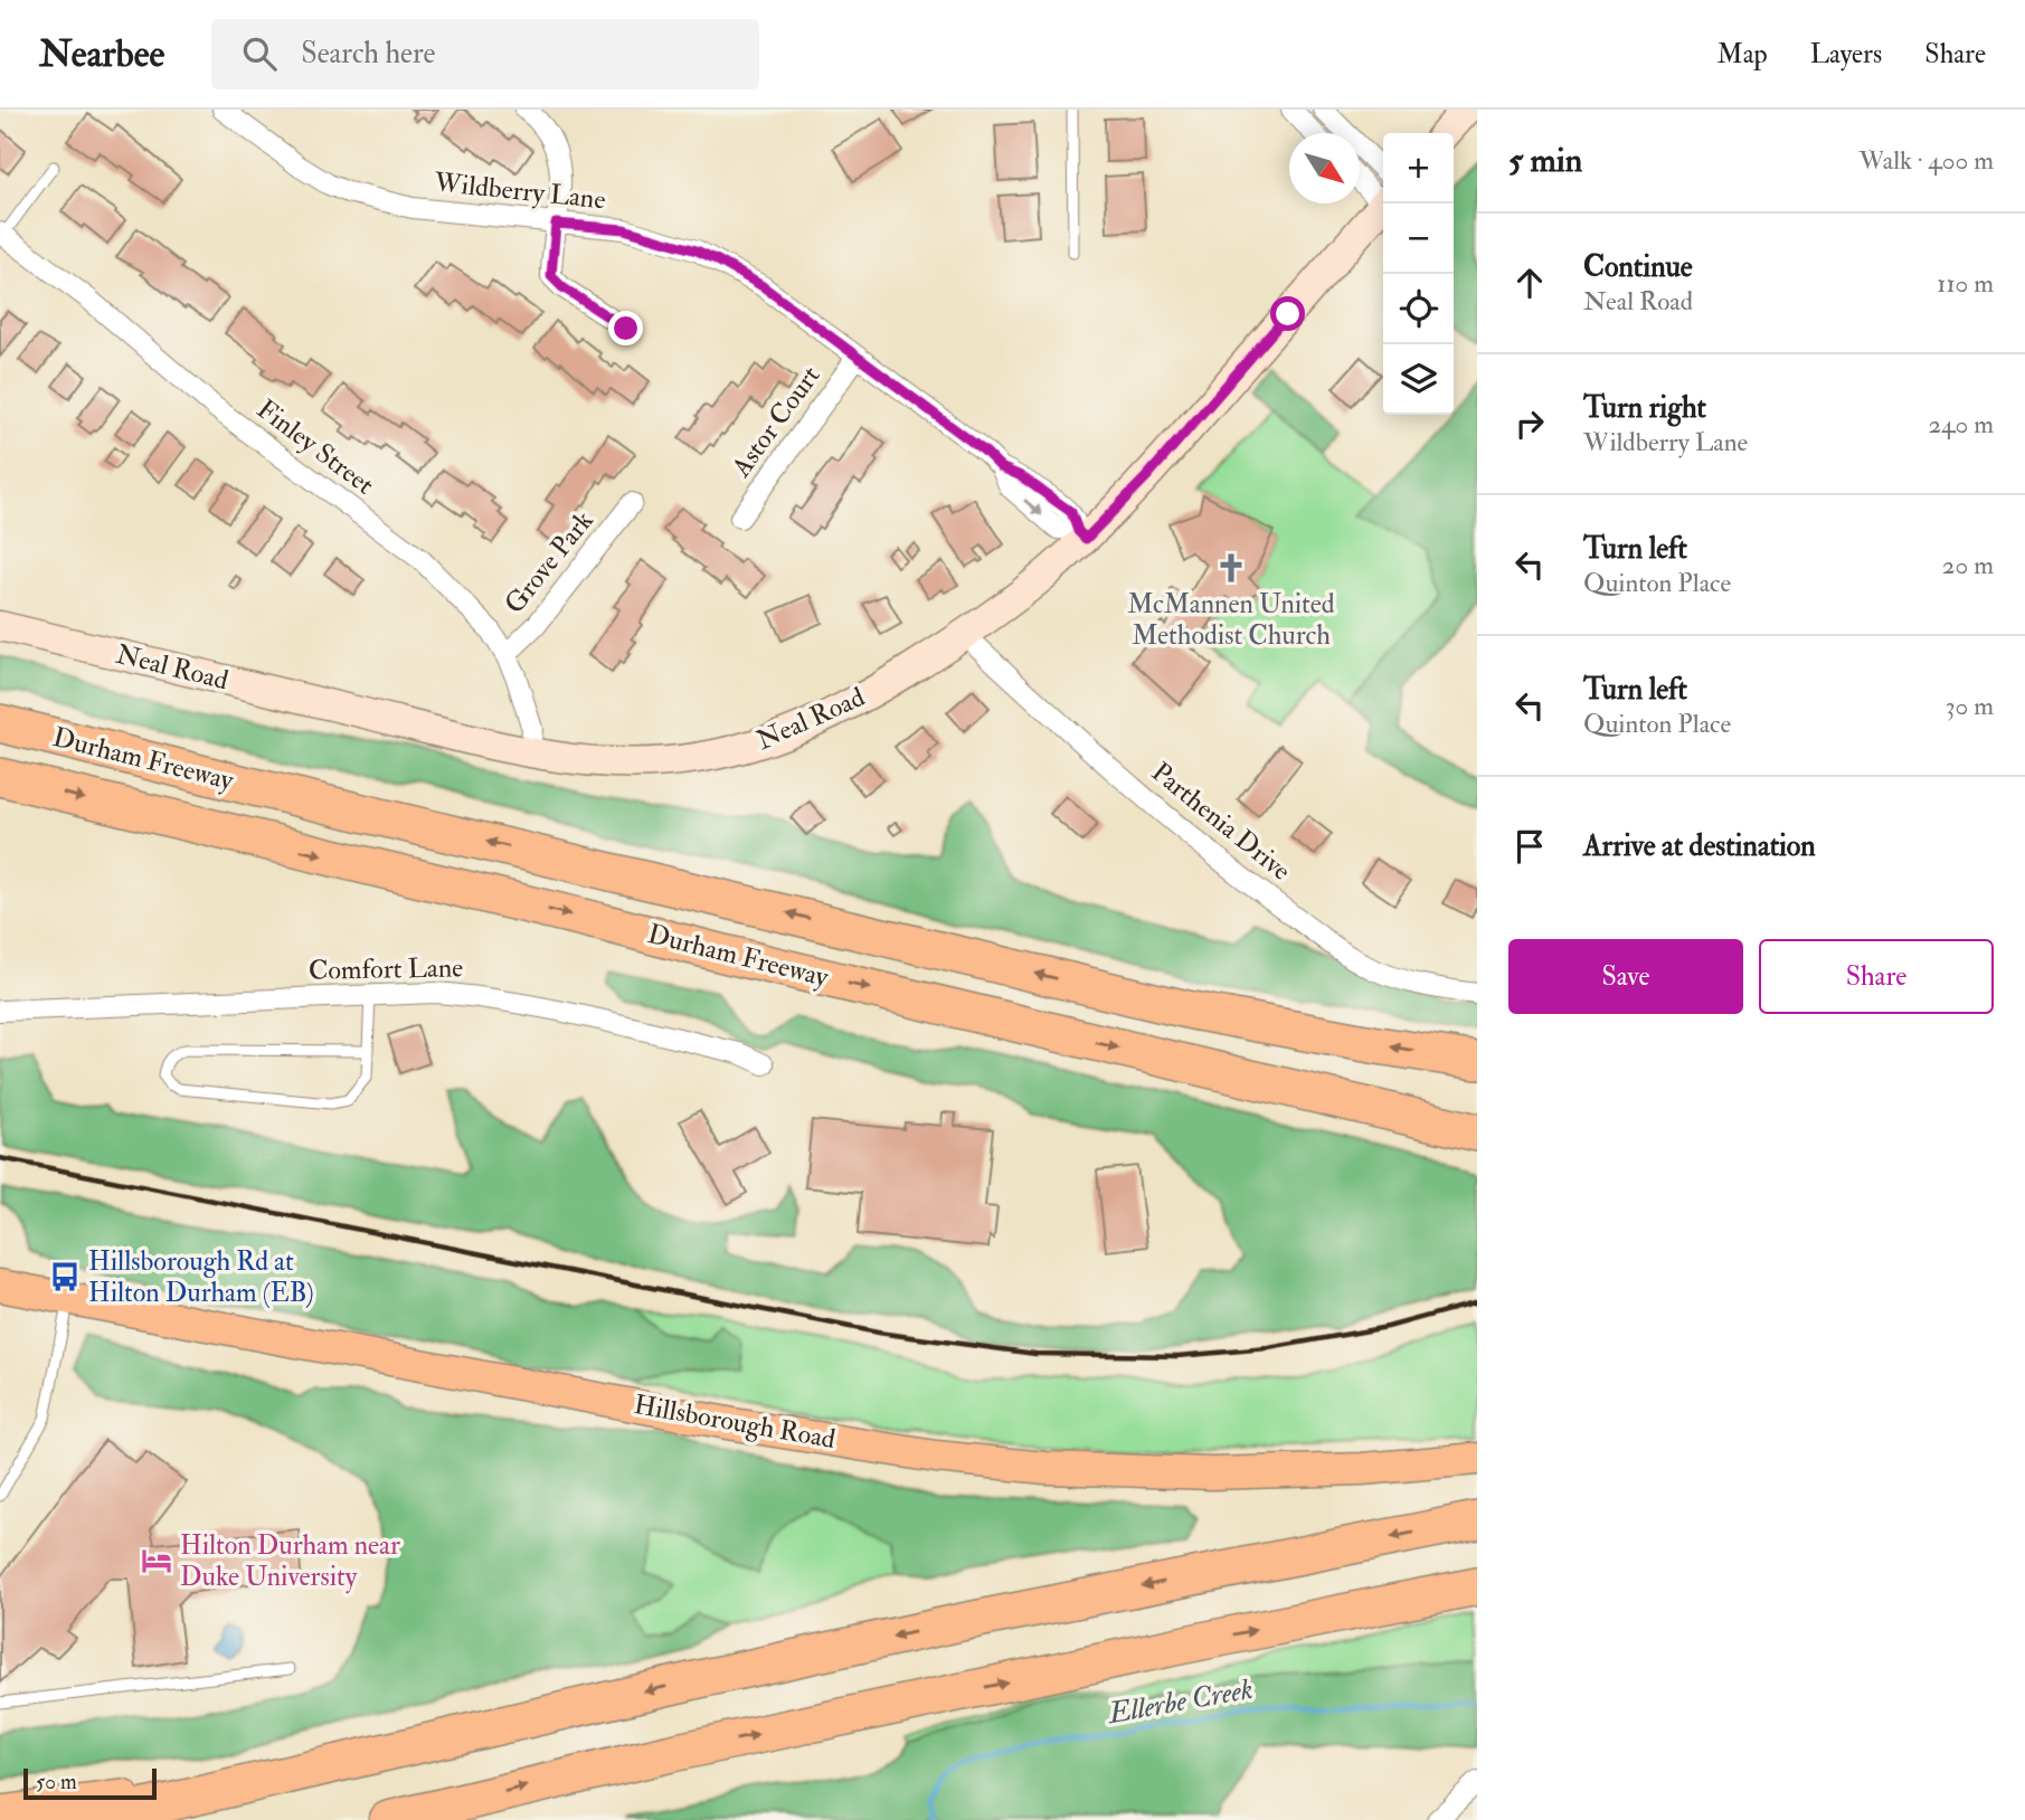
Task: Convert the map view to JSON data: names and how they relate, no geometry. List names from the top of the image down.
{
  "streets": {
    "highway": ["Durham Freeway"],
    "main road": ["Hillsborough Road"],
    "street": [
      "Wildberry Lane",
      "Astor Court",
      "Finley Street",
      "Grove Park",
      "Neal Road",
      "Parthenia Drive",
      "Comfort Lane"
    ]
  },
  "crossings": [
    ["Wildberry Lane", "Astor Court"],
    ["Wildberry Lane", "Neal Road"],
    ["Finley Street", "Grove Park"],
    ["Finley Street", "Neal Road"],
    ["Neal Road", "Parthenia Drive"]
  ],
  "water": ["Ellerbe Creek"],
  "places": {
    "church": ["McMannen United Methodist Church"],
    "bus stop": ["Hillsborough Rd at Hilton Durham (EB)"],
    "hotel": ["Hilton Durham near Duke University"]
  },
  "scale_bar": "50 m",
  "north": "bottom right",
  "page": {
    "header": "Nearbee",
    "search": "Search here",
    "nav": ["Map", "Layers", "Share"],
    "heading": ["5 min", "Walk · 400 m"],
    "map_buttons": ["+", "−"],
    "list": [
      ["Continue", "Neal Road", "110 m"],
      ["Turn right", "Wildberry Lane", "240 m"],
      ["Turn left", "Quinton Place", "20 m"],
      ["Turn left", "Quinton Place", "30 m"],
      "Arrive at destination"
    ],
    "buttons": ["Save", "Share"],
    "scale": "50 m"
  }
}
